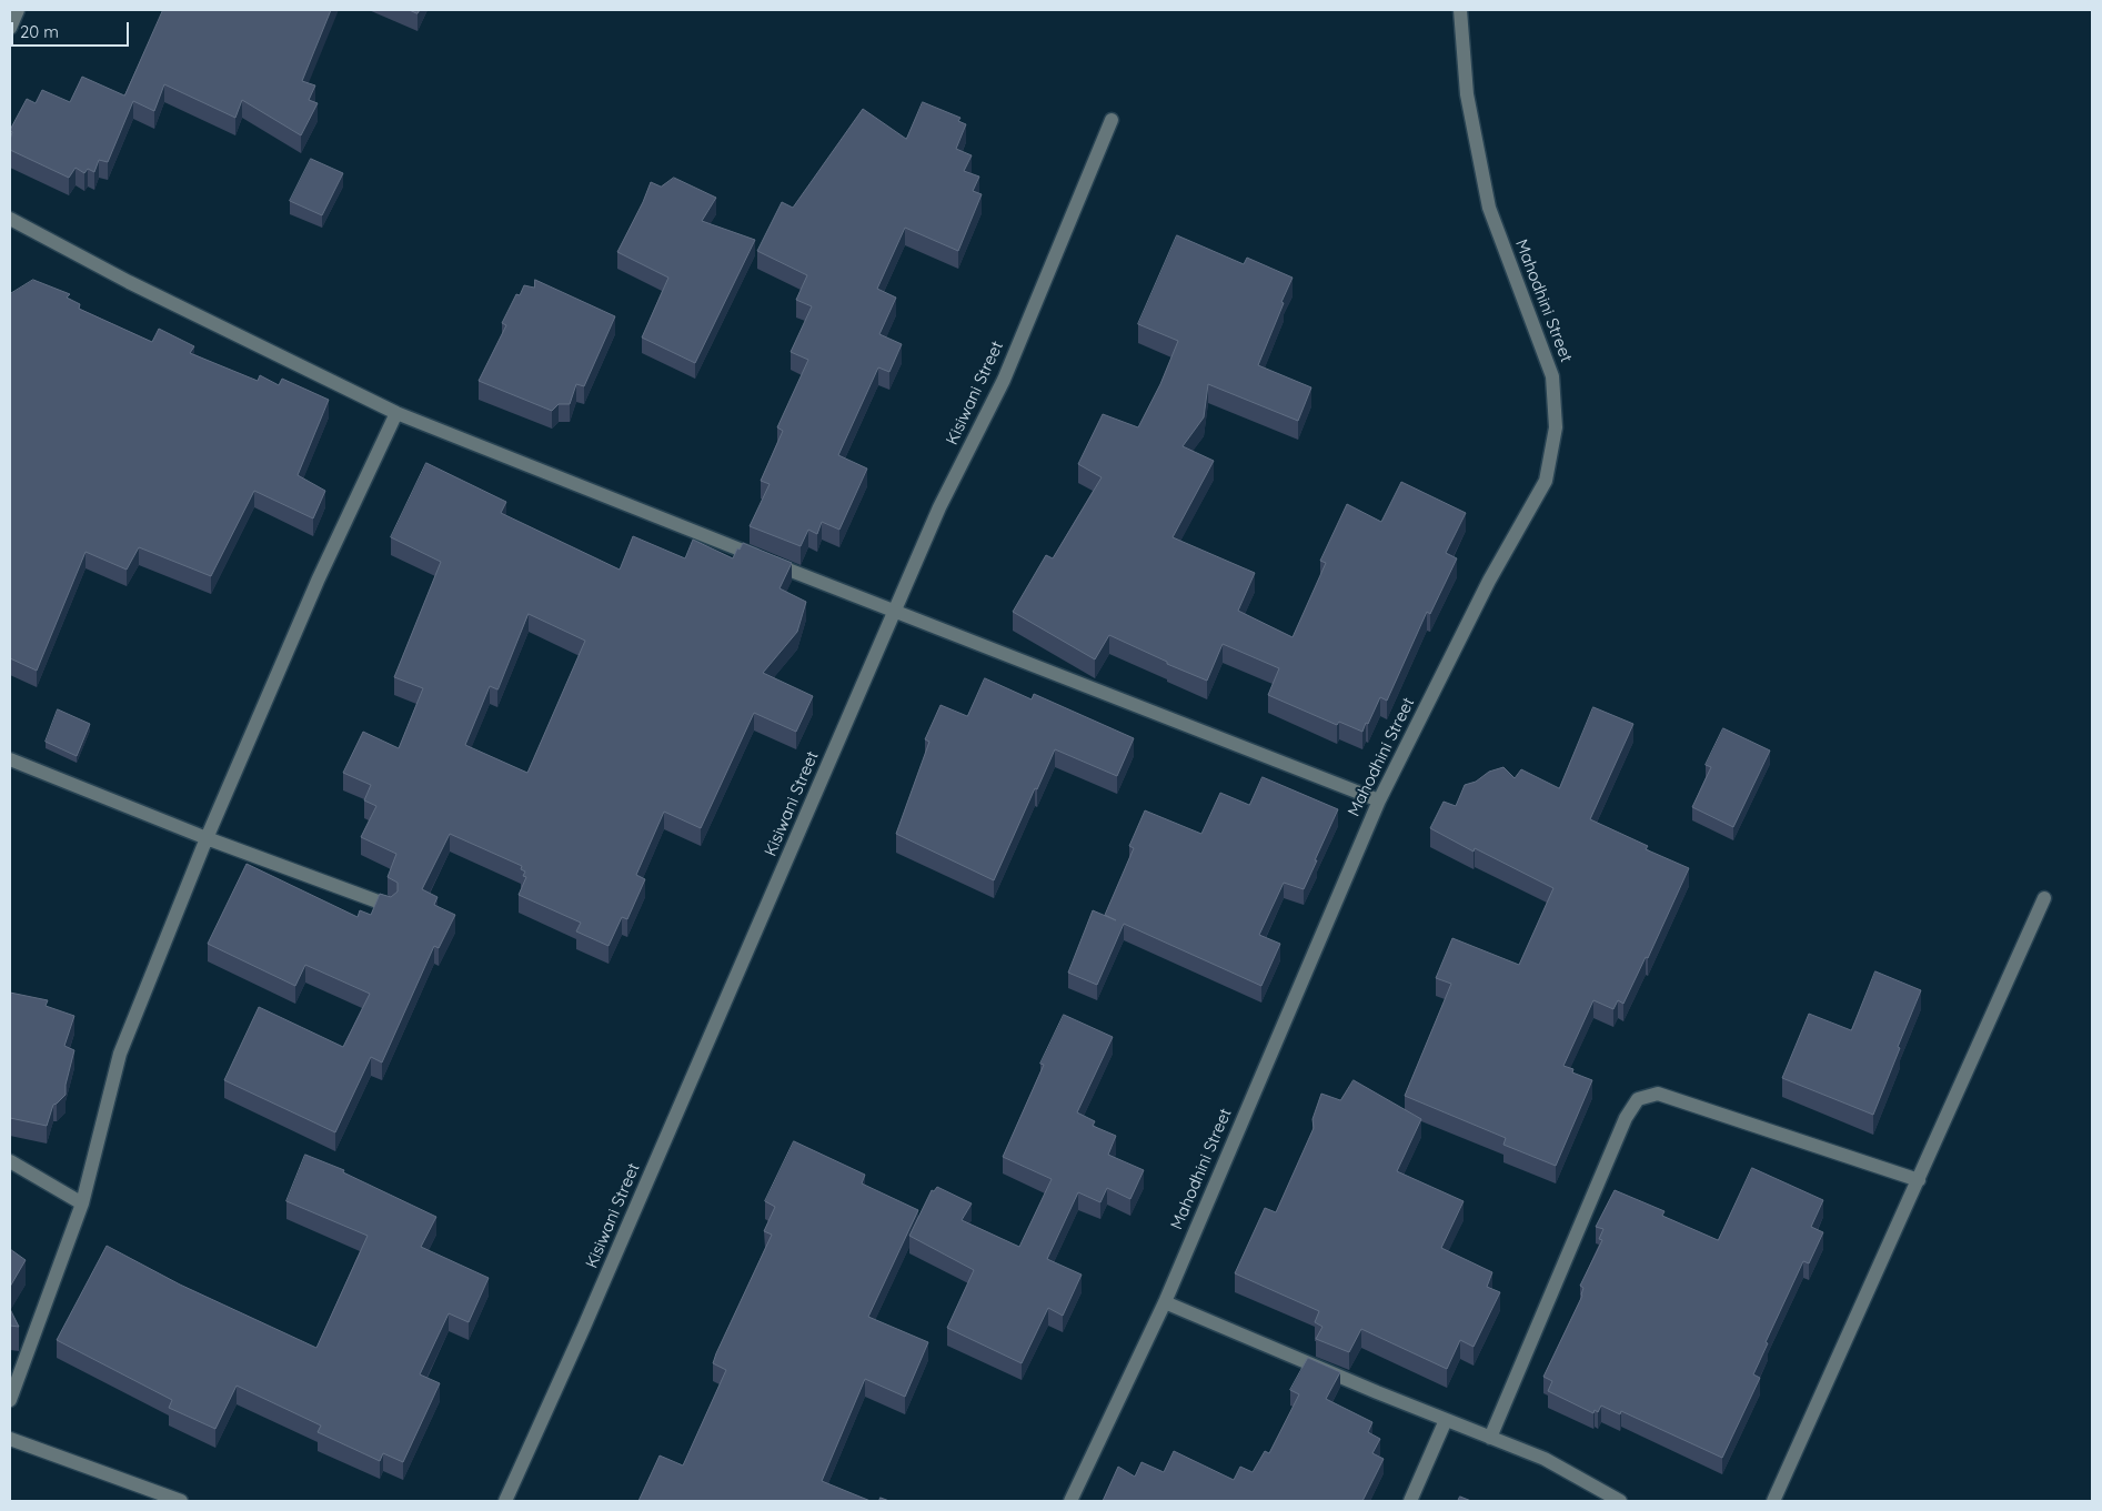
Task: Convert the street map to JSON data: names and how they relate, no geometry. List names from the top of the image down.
{
  "streets": {
    "street": ["Mahodhini Street", "Kisiwani Street"]
  },
  "scale_bar": "20 m"
}
